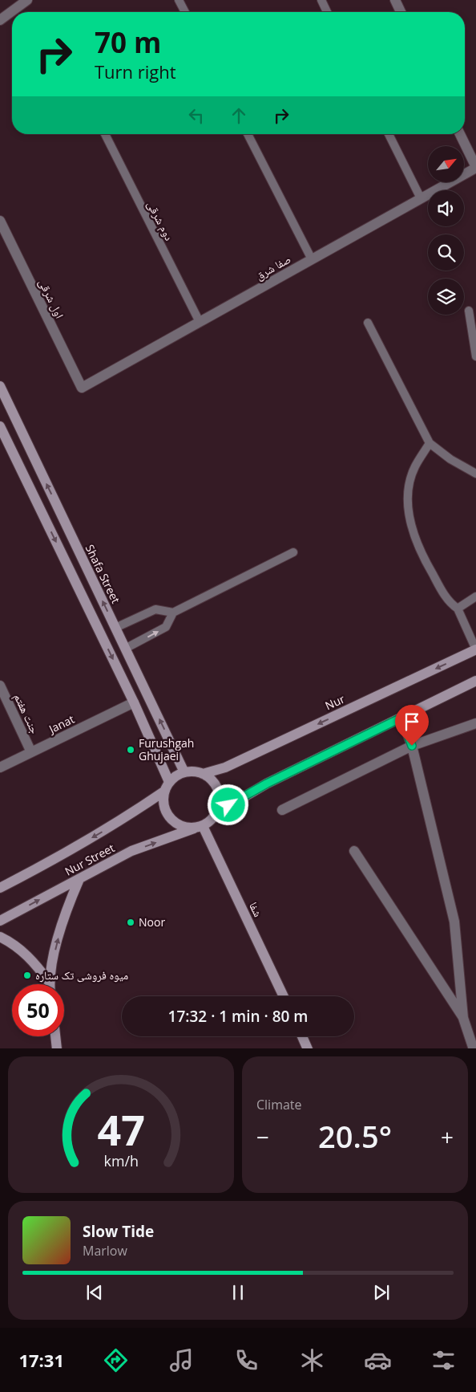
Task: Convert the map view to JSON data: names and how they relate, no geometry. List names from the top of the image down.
{
  "streets": {
    "main road": [
      "Shafa Street",
      "Nur",
      "Nur Street",
      "شفا"
    ],
    "street": [
      "صفا شرق",
      "اول شرقی",
      "جنت هفتم",
      "Janat"
    ],
    "lane": ["دوم شرقی"]
  },
  "crossings": [
    ["دوم شرقی", "صفا شرق"],
    ["صفا شرق", "اول شرقی"],
    ["Shafa Street", "Nur"],
    ["Shafa Street", "Nur Street"],
    ["Shafa Street", "شفا"],
    ["Nur", "Nur Street"],
    ["Nur", "شفا"],
    ["جنت هفتم", "Janat"],
    ["Nur Street", "شفا"]
  ],
  "places": ["Furushgah Ghujaei", "Noor", "میوه فروشی تک ستاره"],
  "north": "top right",
  "page": {
    "turn": ["70 m", "Turn right"],
    "limit": "50",
    "trip": "17:32 · 1 min · 80 m",
    "tile": "Climate",
    "heat": ["−", "20.5°", "+"],
    "song": ["Slow Tide", "Marlow"],
    "tabs": "17:31",
    "gauge": ["47", "km/h"]
  }
}
